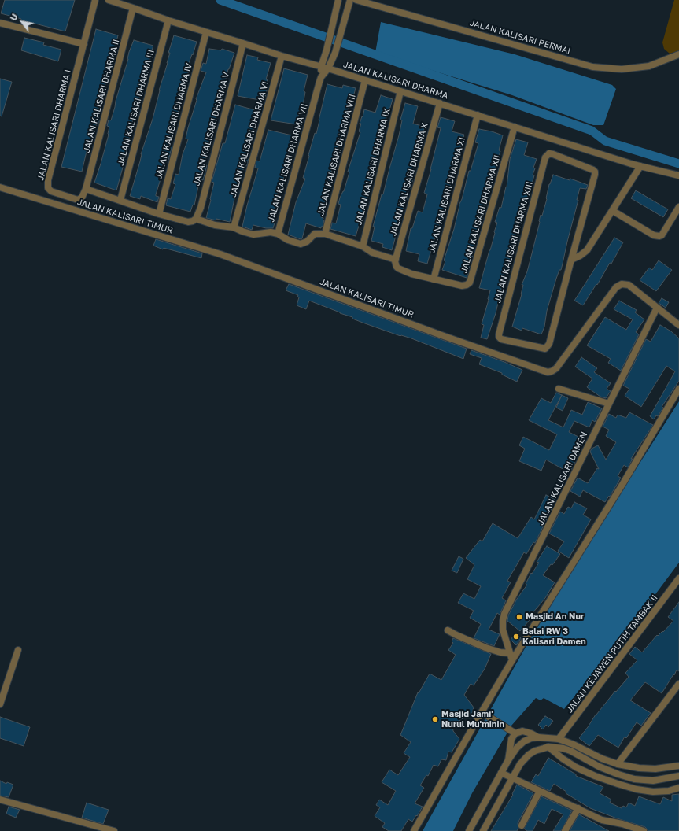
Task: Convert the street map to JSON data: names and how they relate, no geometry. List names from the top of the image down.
{
  "streets": {
    "street": [
      "JALAN KALISARI PERMAI",
      "JALAN KALISARI DHARMA",
      "JALAN KALISARI DHARMA II",
      "JALAN KALISARI DHARMA III",
      "JALAN KALISARI DHARMA IV",
      "JALAN KALISARI DHARMA I",
      "JALAN KALISARI DHARMA V",
      "JALAN KALISARI DHARMA VI",
      "JALAN KALISARI DHARMA VIII",
      "JALAN KALISARI DHARMA VII",
      "JALAN KALISARI DHARMA IX",
      "JALAN KALISARI DHARMA X",
      "JALAN KALISARI DHARMA XI",
      "JALAN KALISARI DHARMA XII",
      "JALAN KALISARI TIMUR",
      "JALAN KALISARI DHARMA XIII",
      "JALAN KALISARI DAMEN",
      "JALAN KEJAWEN PUTIH TAMBAK II"
    ]
  },
  "crossings": [
    ["JALAN KALISARI DHARMA", "JALAN KALISARI DHARMA II"],
    ["JALAN KALISARI DHARMA", "JALAN KALISARI DHARMA III"],
    ["JALAN KALISARI DHARMA", "JALAN KALISARI DHARMA IV"],
    ["JALAN KALISARI DHARMA", "JALAN KALISARI DHARMA V"],
    ["JALAN KALISARI DHARMA", "JALAN KALISARI DHARMA VI"],
    ["JALAN KALISARI DHARMA", "JALAN KALISARI DHARMA VIII"],
    ["JALAN KALISARI DHARMA", "JALAN KALISARI DHARMA VII"],
    ["JALAN KALISARI DHARMA", "JALAN KALISARI DHARMA IX"],
    ["JALAN KALISARI DHARMA", "JALAN KALISARI DHARMA X"],
    ["JALAN KALISARI DHARMA", "JALAN KALISARI DHARMA XI"],
    ["JALAN KALISARI DHARMA", "JALAN KALISARI DHARMA XII"],
    ["JALAN KALISARI DHARMA II", "JALAN KALISARI DHARMA I"],
    ["JALAN KALISARI DHARMA VIII", "JALAN KALISARI DHARMA VII"],
    ["JALAN KALISARI DHARMA X", "JALAN KALISARI DHARMA XII"],
    ["JALAN KALISARI DHARMA XI", "JALAN KALISARI DHARMA XII"],
    ["JALAN KALISARI TIMUR", "JALAN KALISARI DAMEN"]
  ],
  "places": ["Masjid An Nur", "Balai RW 3 Kalisari Damen", "Masjid Jami' Nurul Mu'minin"],
  "north": "top left"
}
